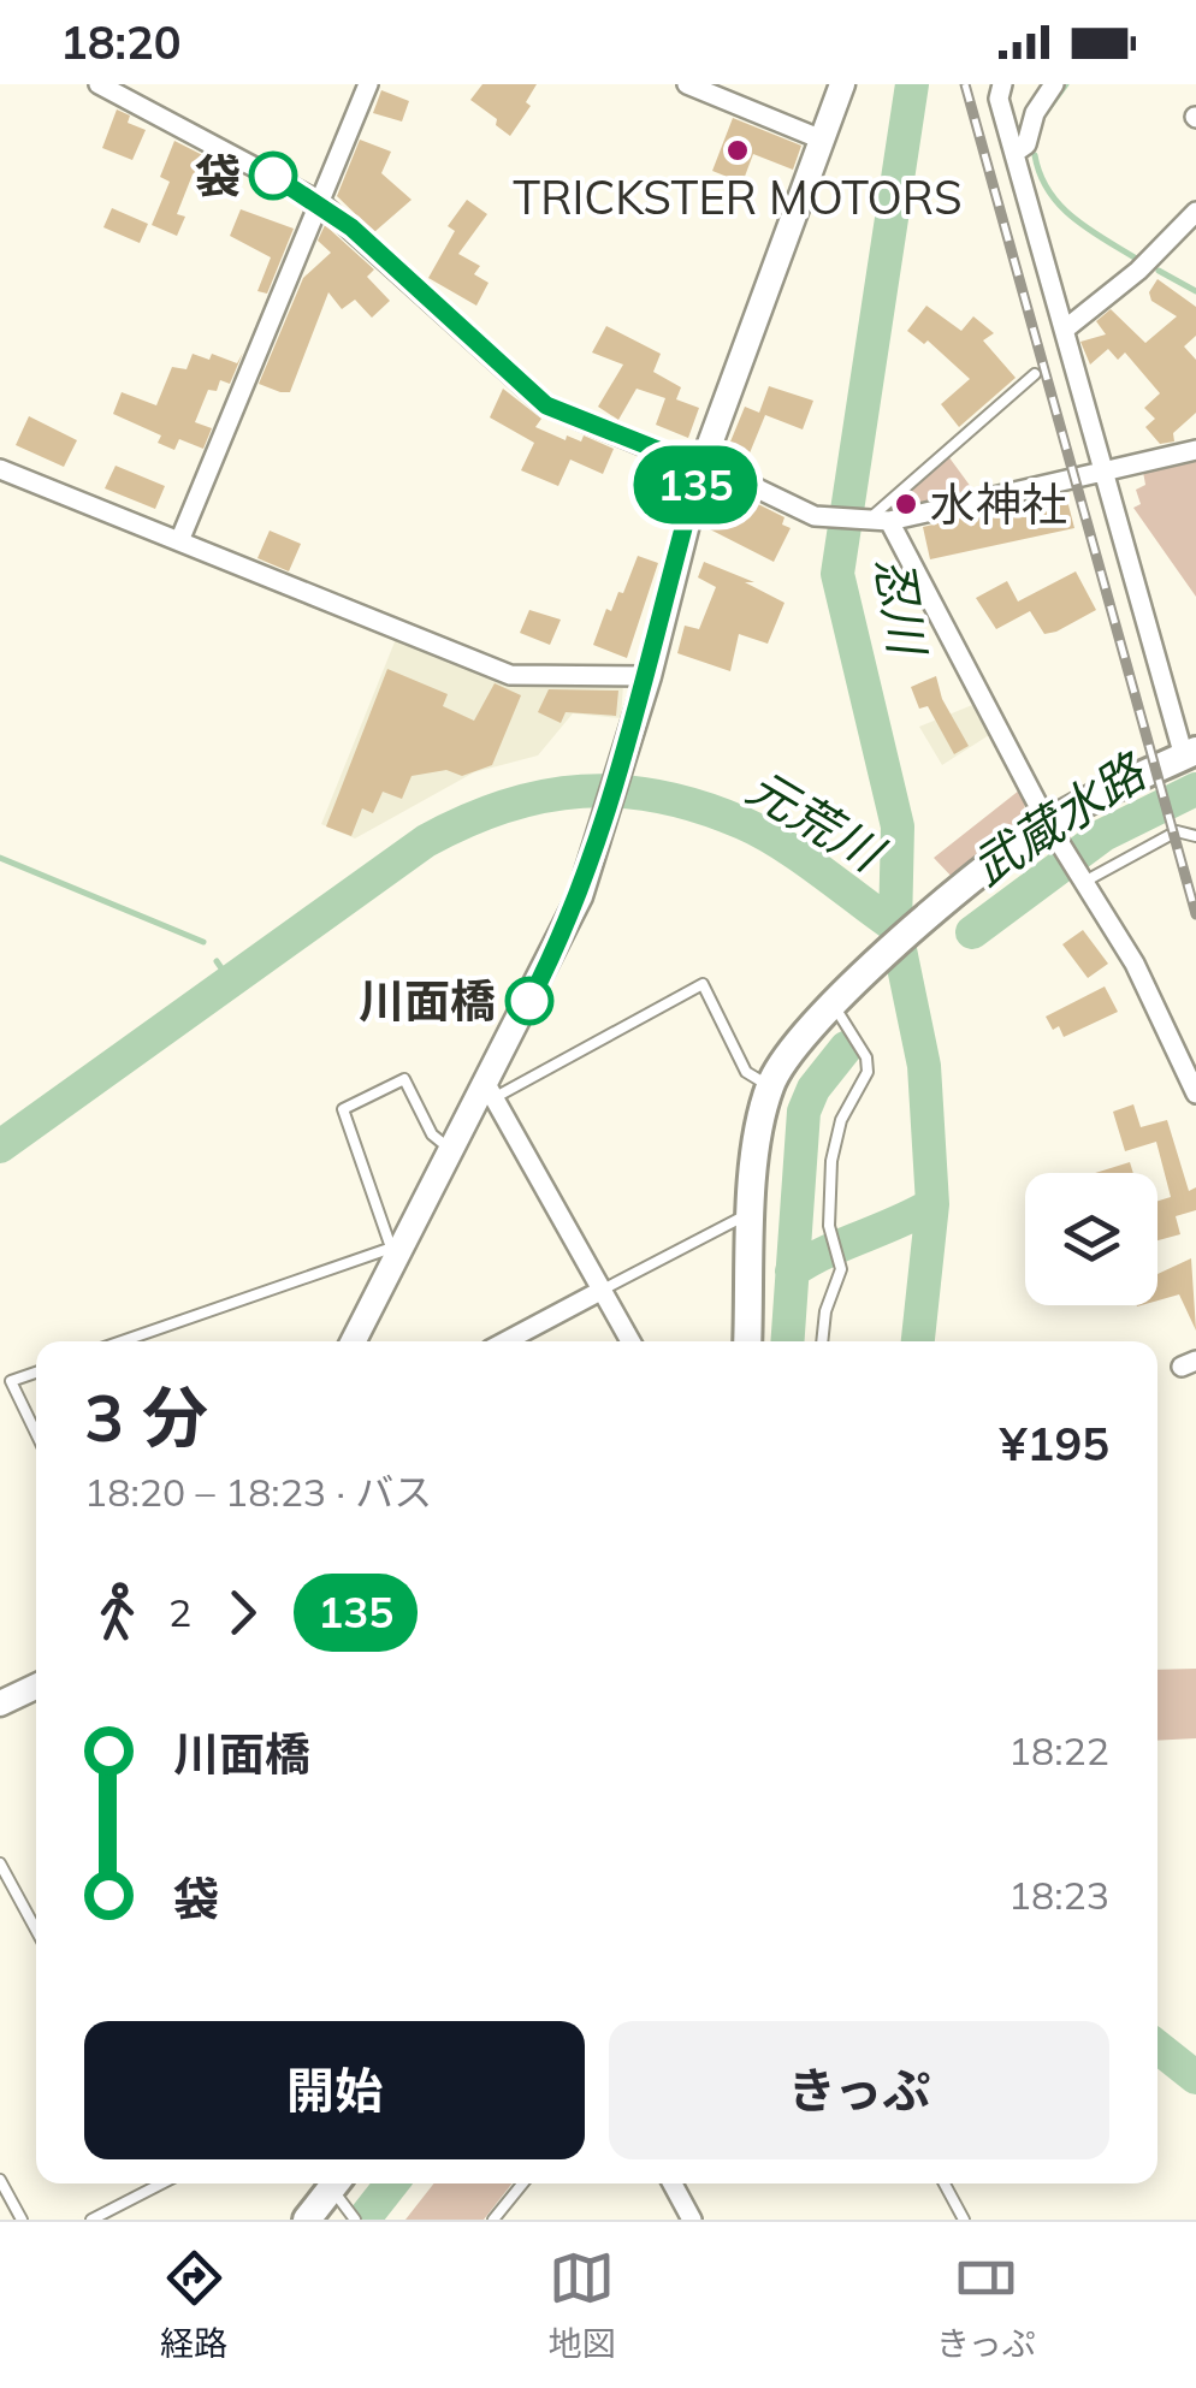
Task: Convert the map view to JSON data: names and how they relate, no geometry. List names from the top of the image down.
{
  "water": ["忍川", "元荒川", "武蔵水路"],
  "places": [
    "TRICKSTER MOTORS",
    "袋",
    "水神社",
    "川面橋"
  ],
  "lines": ["bus line 135"],
  "page": {
    "status": "18:20",
    "on_map": "135",
    "heading": ["3 分", "18:20 – 18:23 · バス", "¥195"],
    "legs": ["2", "135"],
    "list": [
      {
        "name": "川面橋",
        "value": "18:22"
      },
      {
        "name": "袋",
        "value": "18:23"
      }
    ],
    "buttons": ["開始", "きっぷ"],
    "tabs": ["経路", "地図", "きっぷ"]
  }
}
